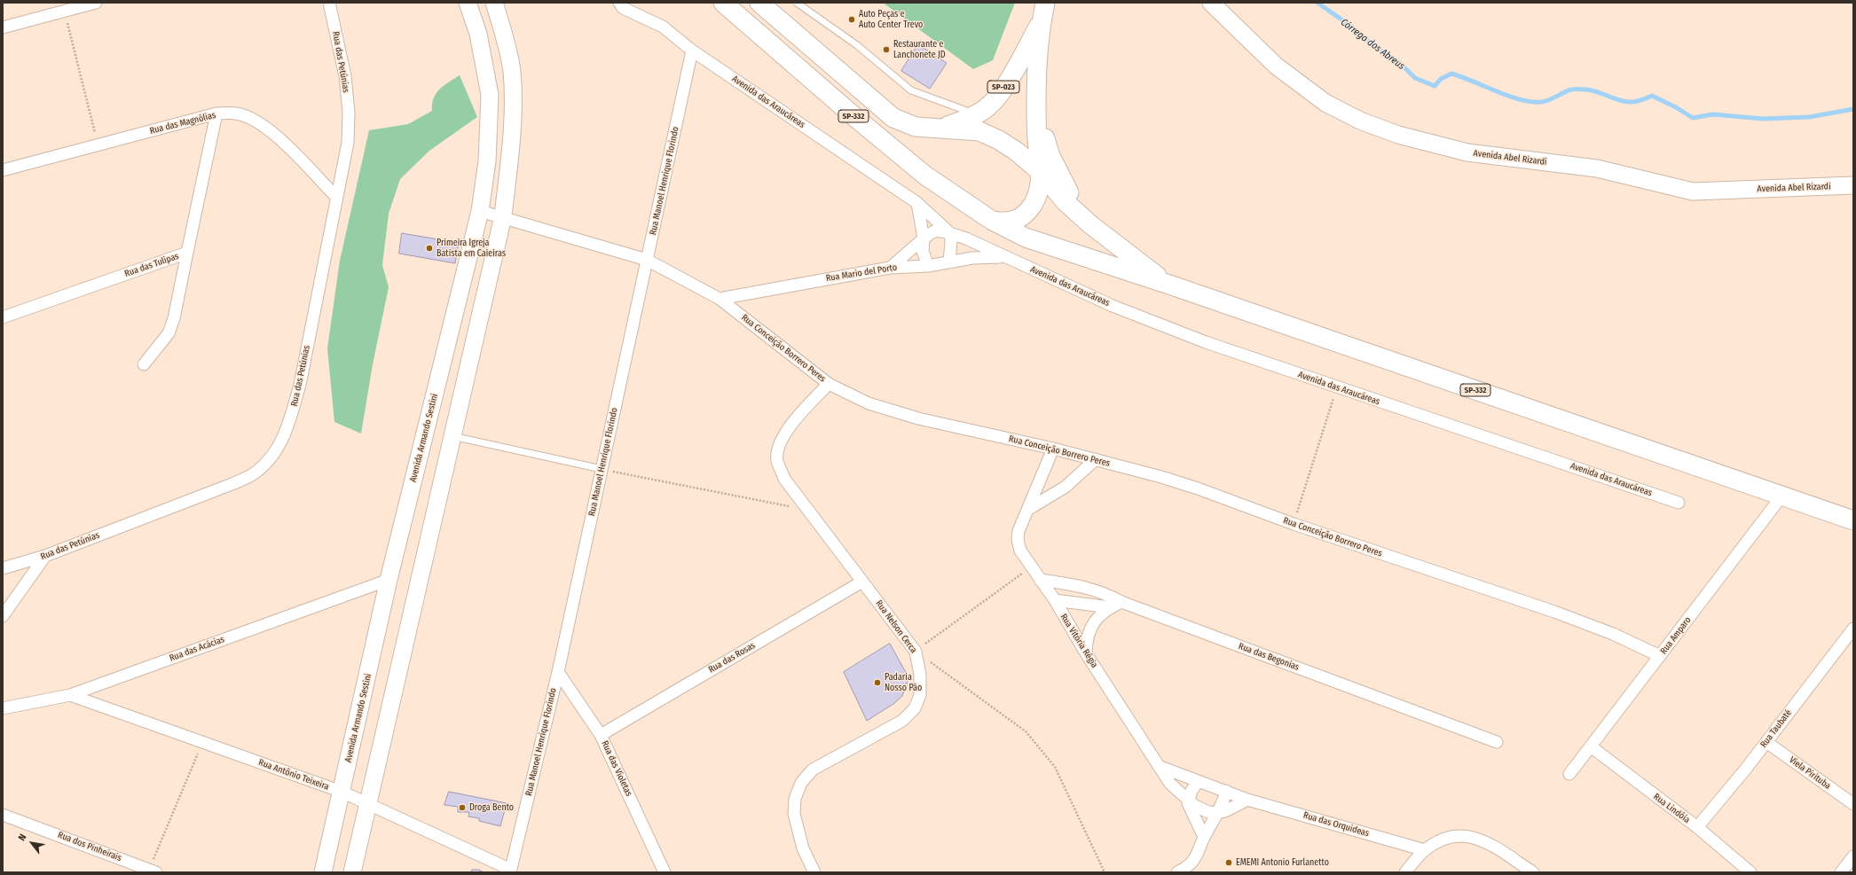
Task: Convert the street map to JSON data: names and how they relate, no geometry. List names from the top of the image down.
{
  "streets": {
    "main road": ["SP-023", "SP-332"],
    "street": [
      "Rua das Petúnias",
      "Avenida das Araucáreas",
      "Rua das Magnólias",
      "Avenida Abel Rizardi",
      "Rua Manoel Henrique Florindo",
      "Rua das Tulipas",
      "Rua Mario del Porto",
      "Rua Conceição Borrero Peres",
      "Avenida Armando Sestini",
      "Rua Nelson Cerca",
      "Rua Amparo",
      "Rua Vitória Régia",
      "Rua das Acácias",
      "Rua das Begonias",
      "Rua das Rosas",
      "Rua Taubaté",
      "Rua das Violetas",
      "Viela Pirituba",
      "Rua Antônio Teixeira",
      "Rua Lindóia",
      "Rua das Orquideas",
      "Rua dos Pinheirais"
    ]
  },
  "crossings": [
    ["Rua das Petúnias", "Rua das Magnólias"],
    ["SP-023", "SP-332"],
    ["Avenida das Araucáreas", "Rua Manoel Henrique Florindo"],
    ["Avenida das Araucáreas", "Rua Mario del Porto"],
    ["SP-332", "Rua Amparo"],
    ["Rua das Magnólias", "Rua das Tulipas"],
    ["Rua Manoel Henrique Florindo", "Rua Conceição Borrero Peres"],
    ["Rua Manoel Henrique Florindo", "Rua das Violetas"],
    ["Rua Manoel Henrique Florindo", "Rua Antônio Teixeira"],
    ["Rua Mario del Porto", "Rua Conceição Borrero Peres"],
    ["Rua Conceição Borrero Peres", "Avenida Armando Sestini"],
    ["Rua Conceição Borrero Peres", "Rua Nelson Cerca"],
    ["Rua Conceição Borrero Peres", "Rua Amparo"],
    ["Rua Conceição Borrero Peres", "Rua Vitória Régia"],
    ["Avenida Armando Sestini", "Rua das Acácias"],
    ["Avenida Armando Sestini", "Rua Antônio Teixeira"],
    ["Rua Nelson Cerca", "Rua das Rosas"],
    ["Rua Amparo", "Rua Lindóia"],
    ["Rua Vitória Régia", "Rua das Begonias"],
    ["Rua das Acácias", "Rua Antônio Teixeira"],
    ["Rua das Rosas", "Rua das Violetas"],
    ["Rua Taubaté", "Viela Pirituba"],
    ["Rua Taubaté", "Rua Lindóia"]
  ],
  "water": ["Córrego dos Abreus"],
  "places": [
    "Auto Peças e Auto Center Trevo",
    "Restaurante e Lanchonete JD",
    "Primeira Igreja Batista em Caieiras",
    "Padaria Nosso Pão",
    "Droga Bento",
    "EMEMI Antonio Furlanetto"
  ],
  "north": "top left"
}
